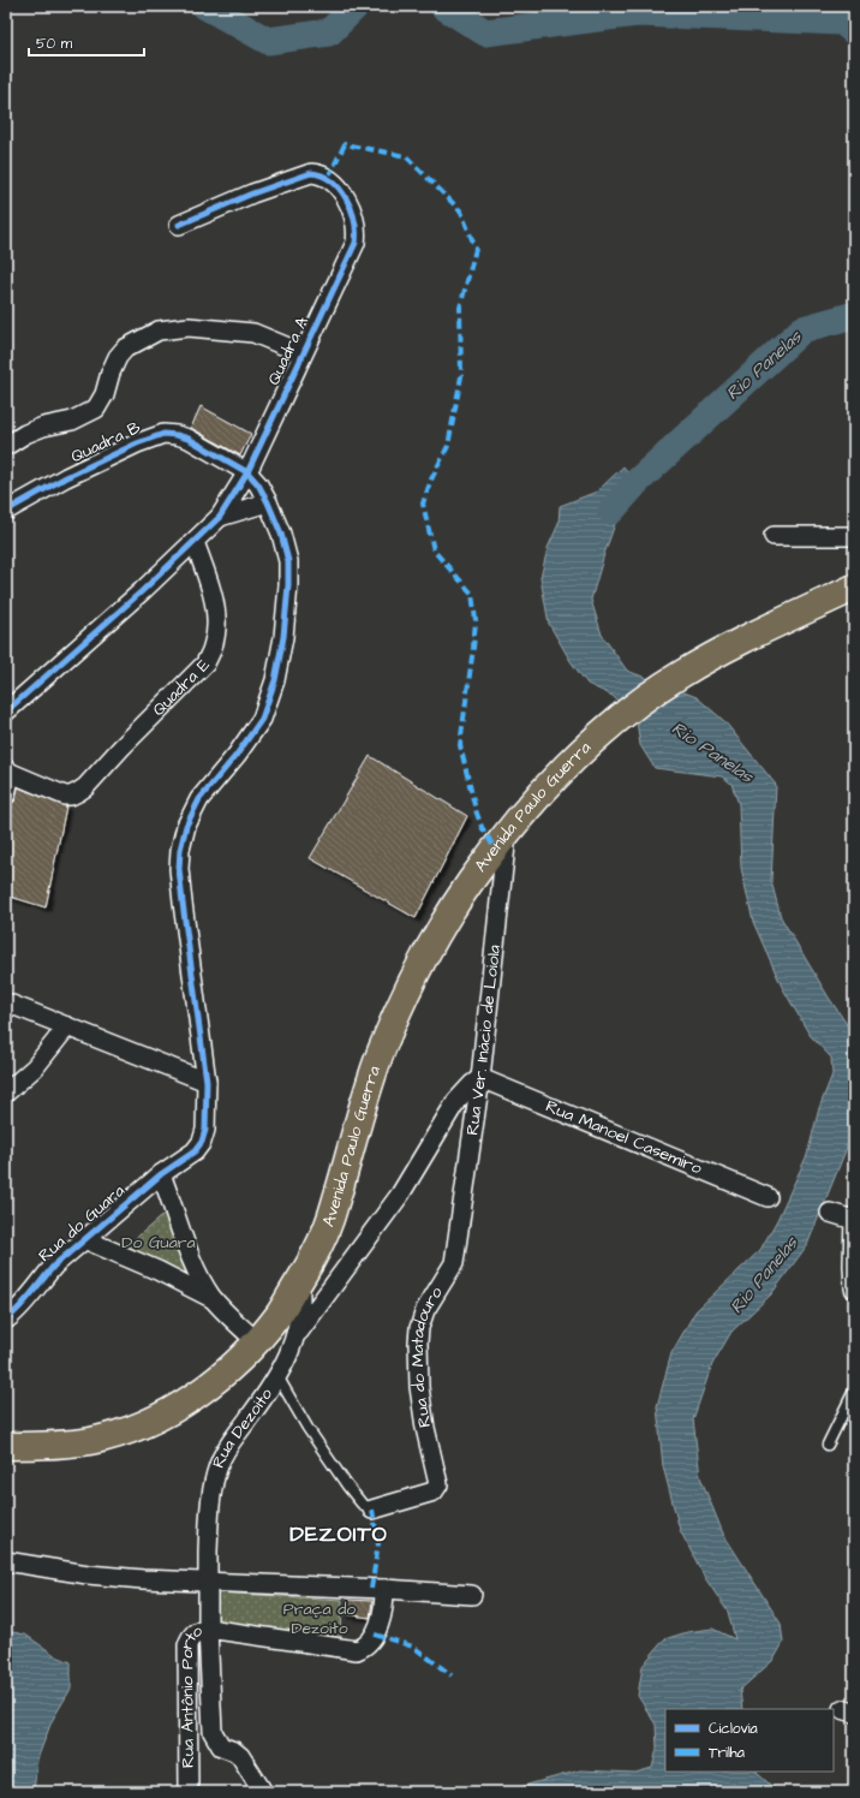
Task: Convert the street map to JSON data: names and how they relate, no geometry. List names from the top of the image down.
{
  "streets": {
    "main road": ["Avenida Paulo Guerra"],
    "street": [
      "Quadra A",
      "Quadra B",
      "Quadra E",
      "Rua Ver. Inácio de Loiola",
      "Rua Manoel Casemiro",
      "Rua do Guara",
      "Rua do Matadouro",
      "Rua Dezoito",
      "Rua Antônio Porto"
    ]
  },
  "crossings": [
    ["Quadra A", "Quadra B"],
    ["Quadra A", "Quadra E"],
    ["Quadra A", "Rua do Guara"],
    ["Quadra B", "Rua do Guara"],
    ["Avenida Paulo Guerra", "Rua Ver. Inácio de Loiola"],
    ["Avenida Paulo Guerra", "Rua Dezoito"],
    ["Rua Ver. Inácio de Loiola", "Rua Manoel Casemiro"],
    ["Rua Ver. Inácio de Loiola", "Rua do Matadouro"],
    ["Rua Dezoito", "Rua Antônio Porto"]
  ],
  "districts": ["DEZOITO"],
  "water": ["Rio Panelas"],
  "parks": ["Do Guara", "Praça do Dezoito"],
  "legend": ["Ciclovia", "Trilha"],
  "scale_bar": "50 m"
}
